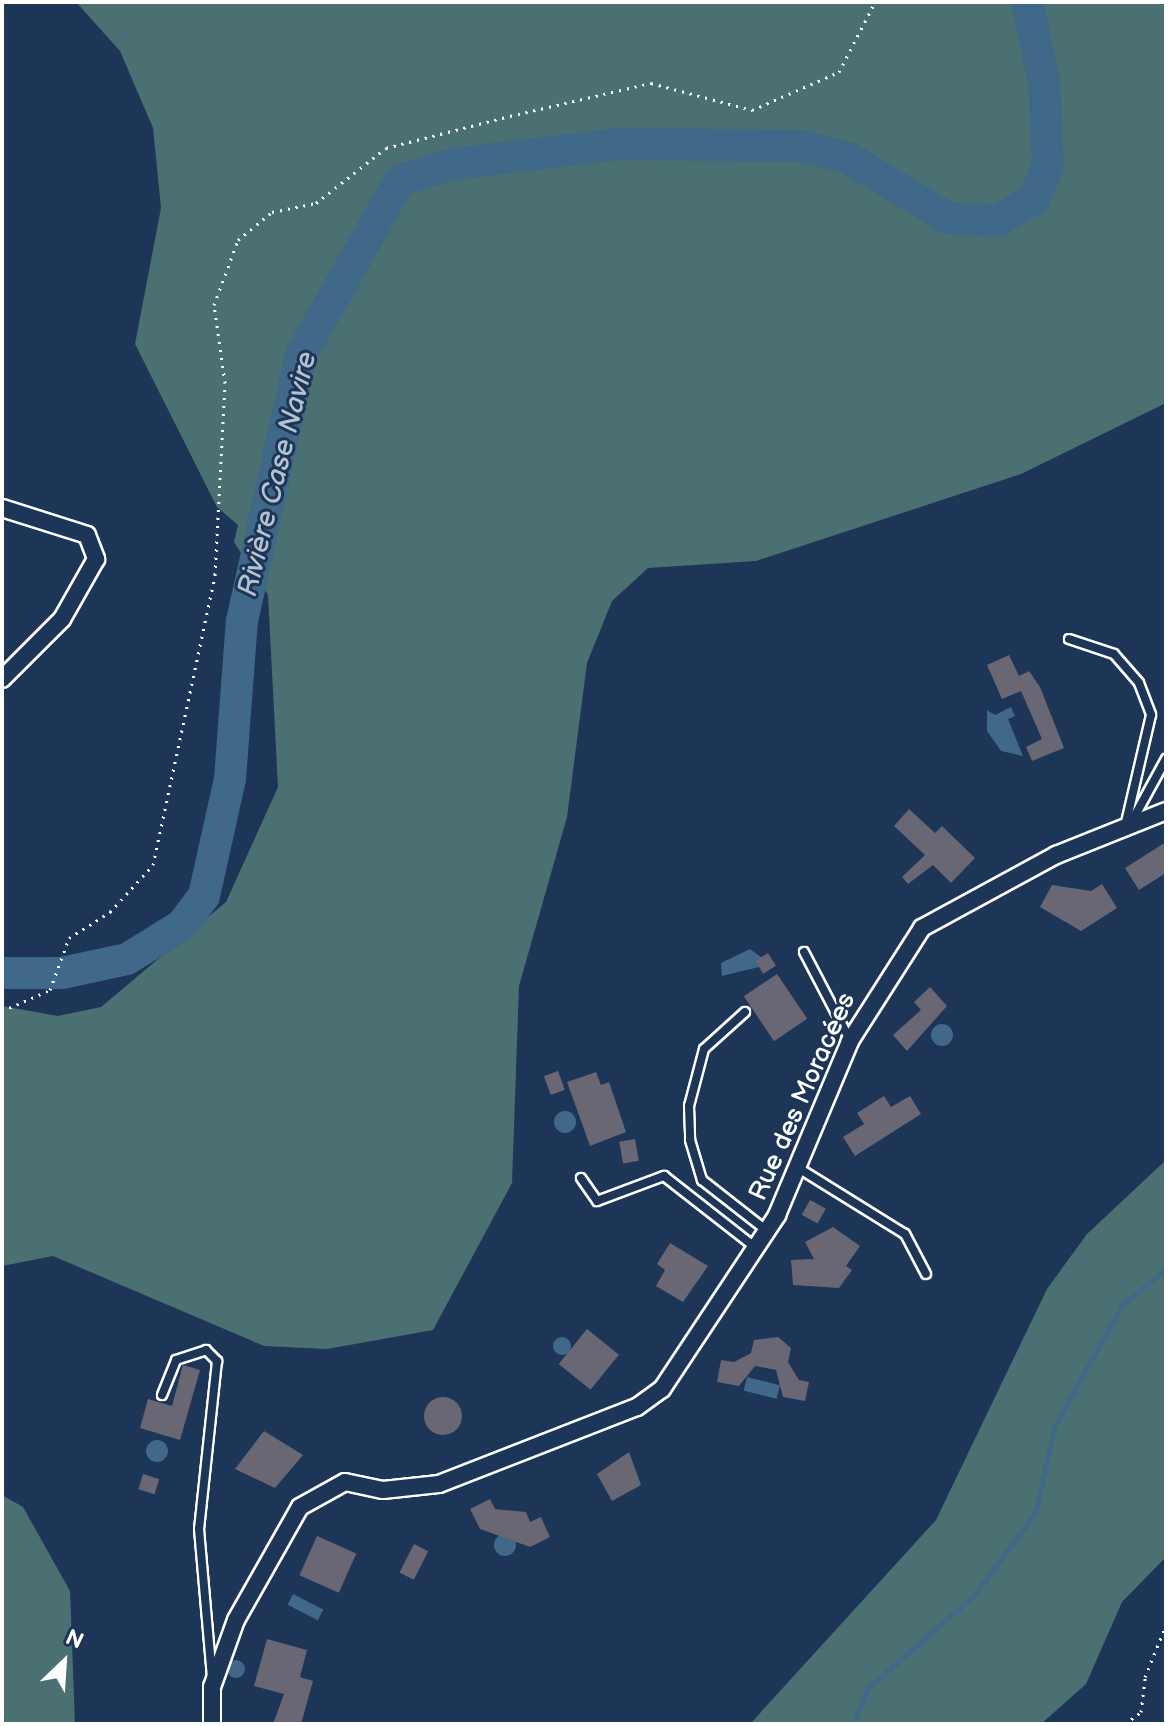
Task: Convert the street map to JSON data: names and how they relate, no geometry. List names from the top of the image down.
{
  "streets": {
    "street": ["Rue des Moracées"]
  },
  "water": ["Rivière Case Navire"],
  "north": "top right"
}
